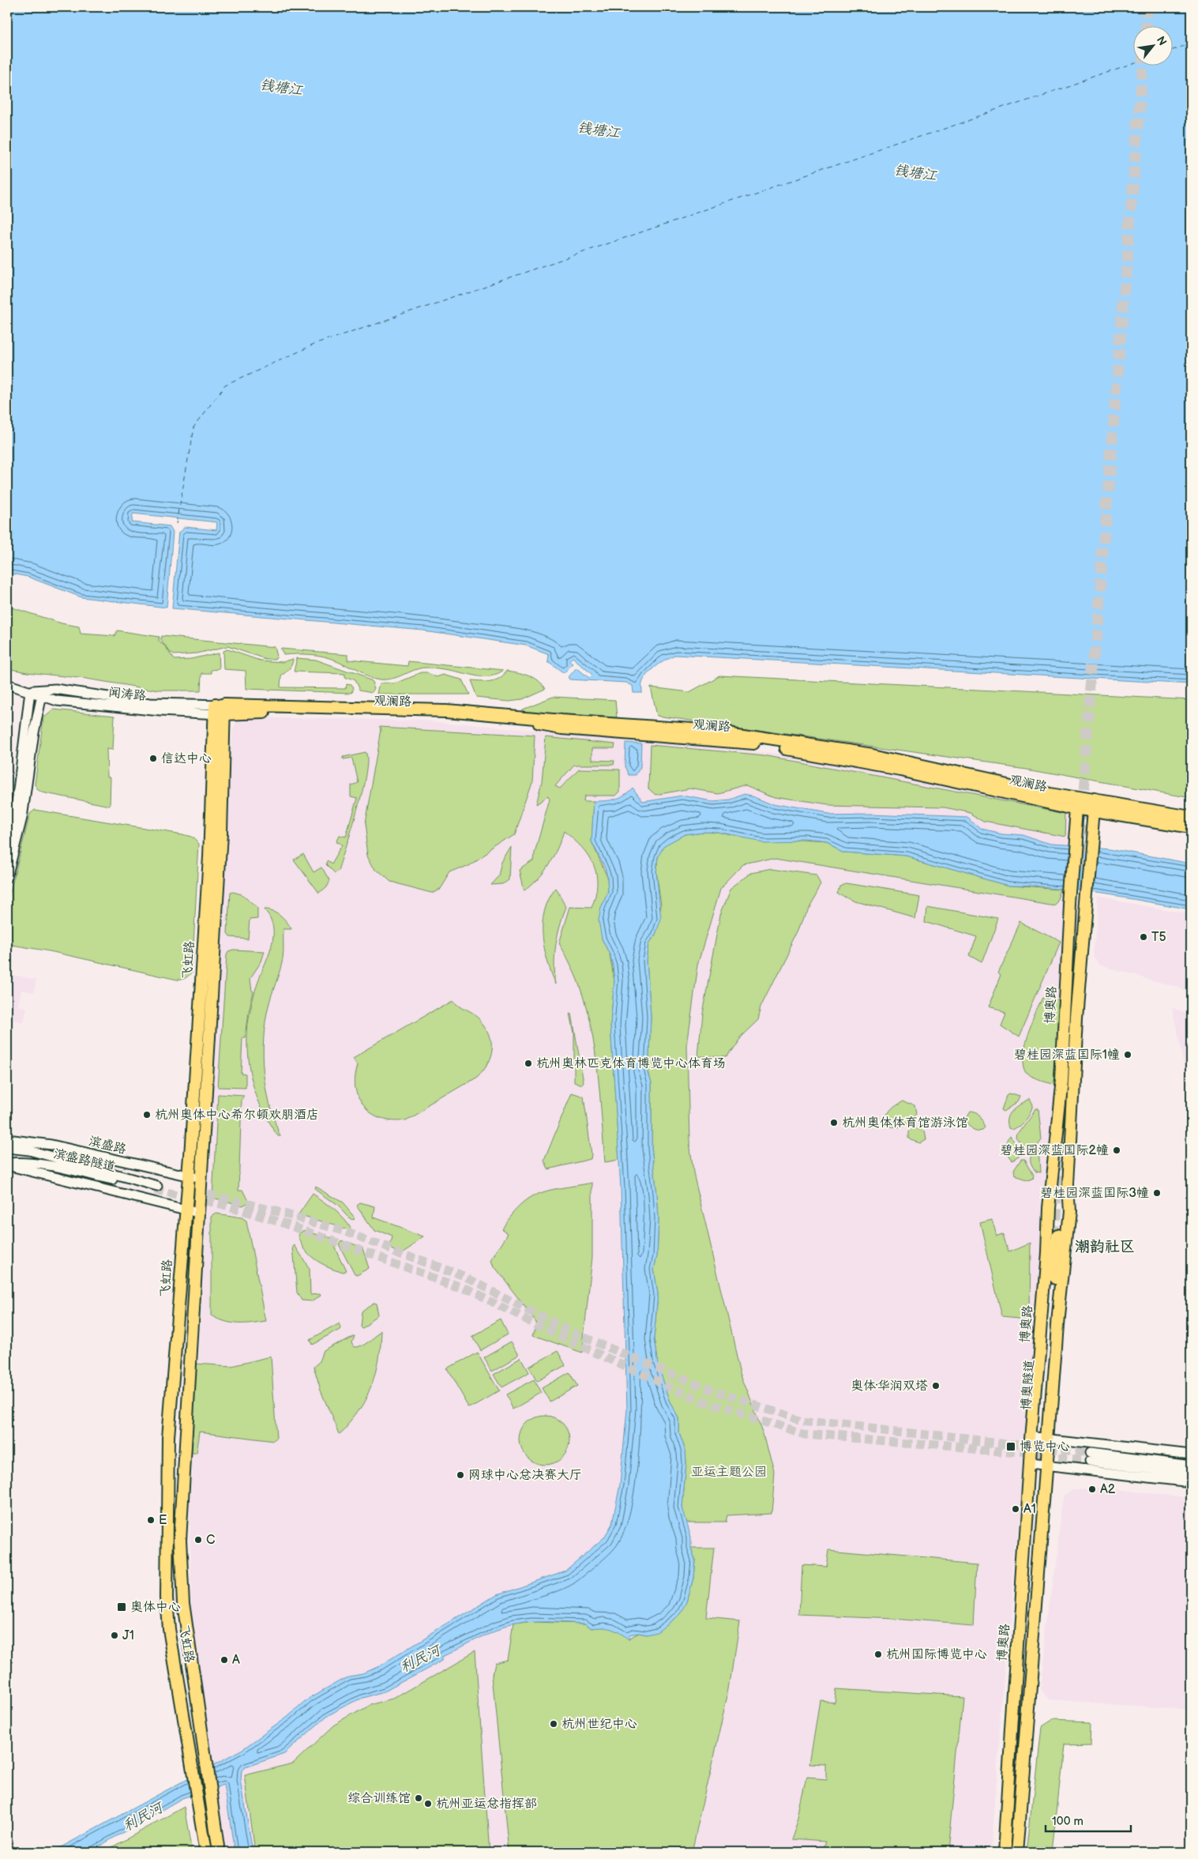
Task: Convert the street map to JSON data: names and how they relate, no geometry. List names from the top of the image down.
{
  "streets": {
    "main road": [
      "闻涛路",
      "观澜路",
      "飞虹路",
      "博奥路",
      "滨盛路",
      "滨盛路隧道",
      "博奥隧道"
    ]
  },
  "crossings": [
    ["闻涛路", "观澜路"],
    ["闻涛路", "飞虹路"],
    ["观澜路", "飞虹路"],
    ["观澜路", "博奥路"],
    ["飞虹路", "滨盛路"],
    ["博奥路", "博奥隧道"]
  ],
  "districts": ["潮韵社区"],
  "water": ["钱塘江", "利民河"],
  "parks": ["亚运主题公园"],
  "places": {
    "other": [
      "信达中心",
      "T5",
      "碧桂园深蓝国际1幢",
      "杭州奥林匹克体育博览中心体育场",
      "杭州奥体中心希尔顿欢朋酒店",
      "杭州奥体体育馆游泳馆",
      "碧桂园深蓝国际2幢",
      "碧桂园深蓝国际3幢",
      "奥体·华润双塔",
      "网球中心总决赛大厅",
      "A2",
      "A1",
      "E",
      "C",
      "J1",
      "杭州国际博览中心",
      "A",
      "杭州世纪中心",
      "综合训练馆",
      "杭州亚运总指挥部"
    ],
    "transit": ["博览中心", "奥体中心"]
  },
  "scale_bar": "100 m",
  "north": "top right"
}
